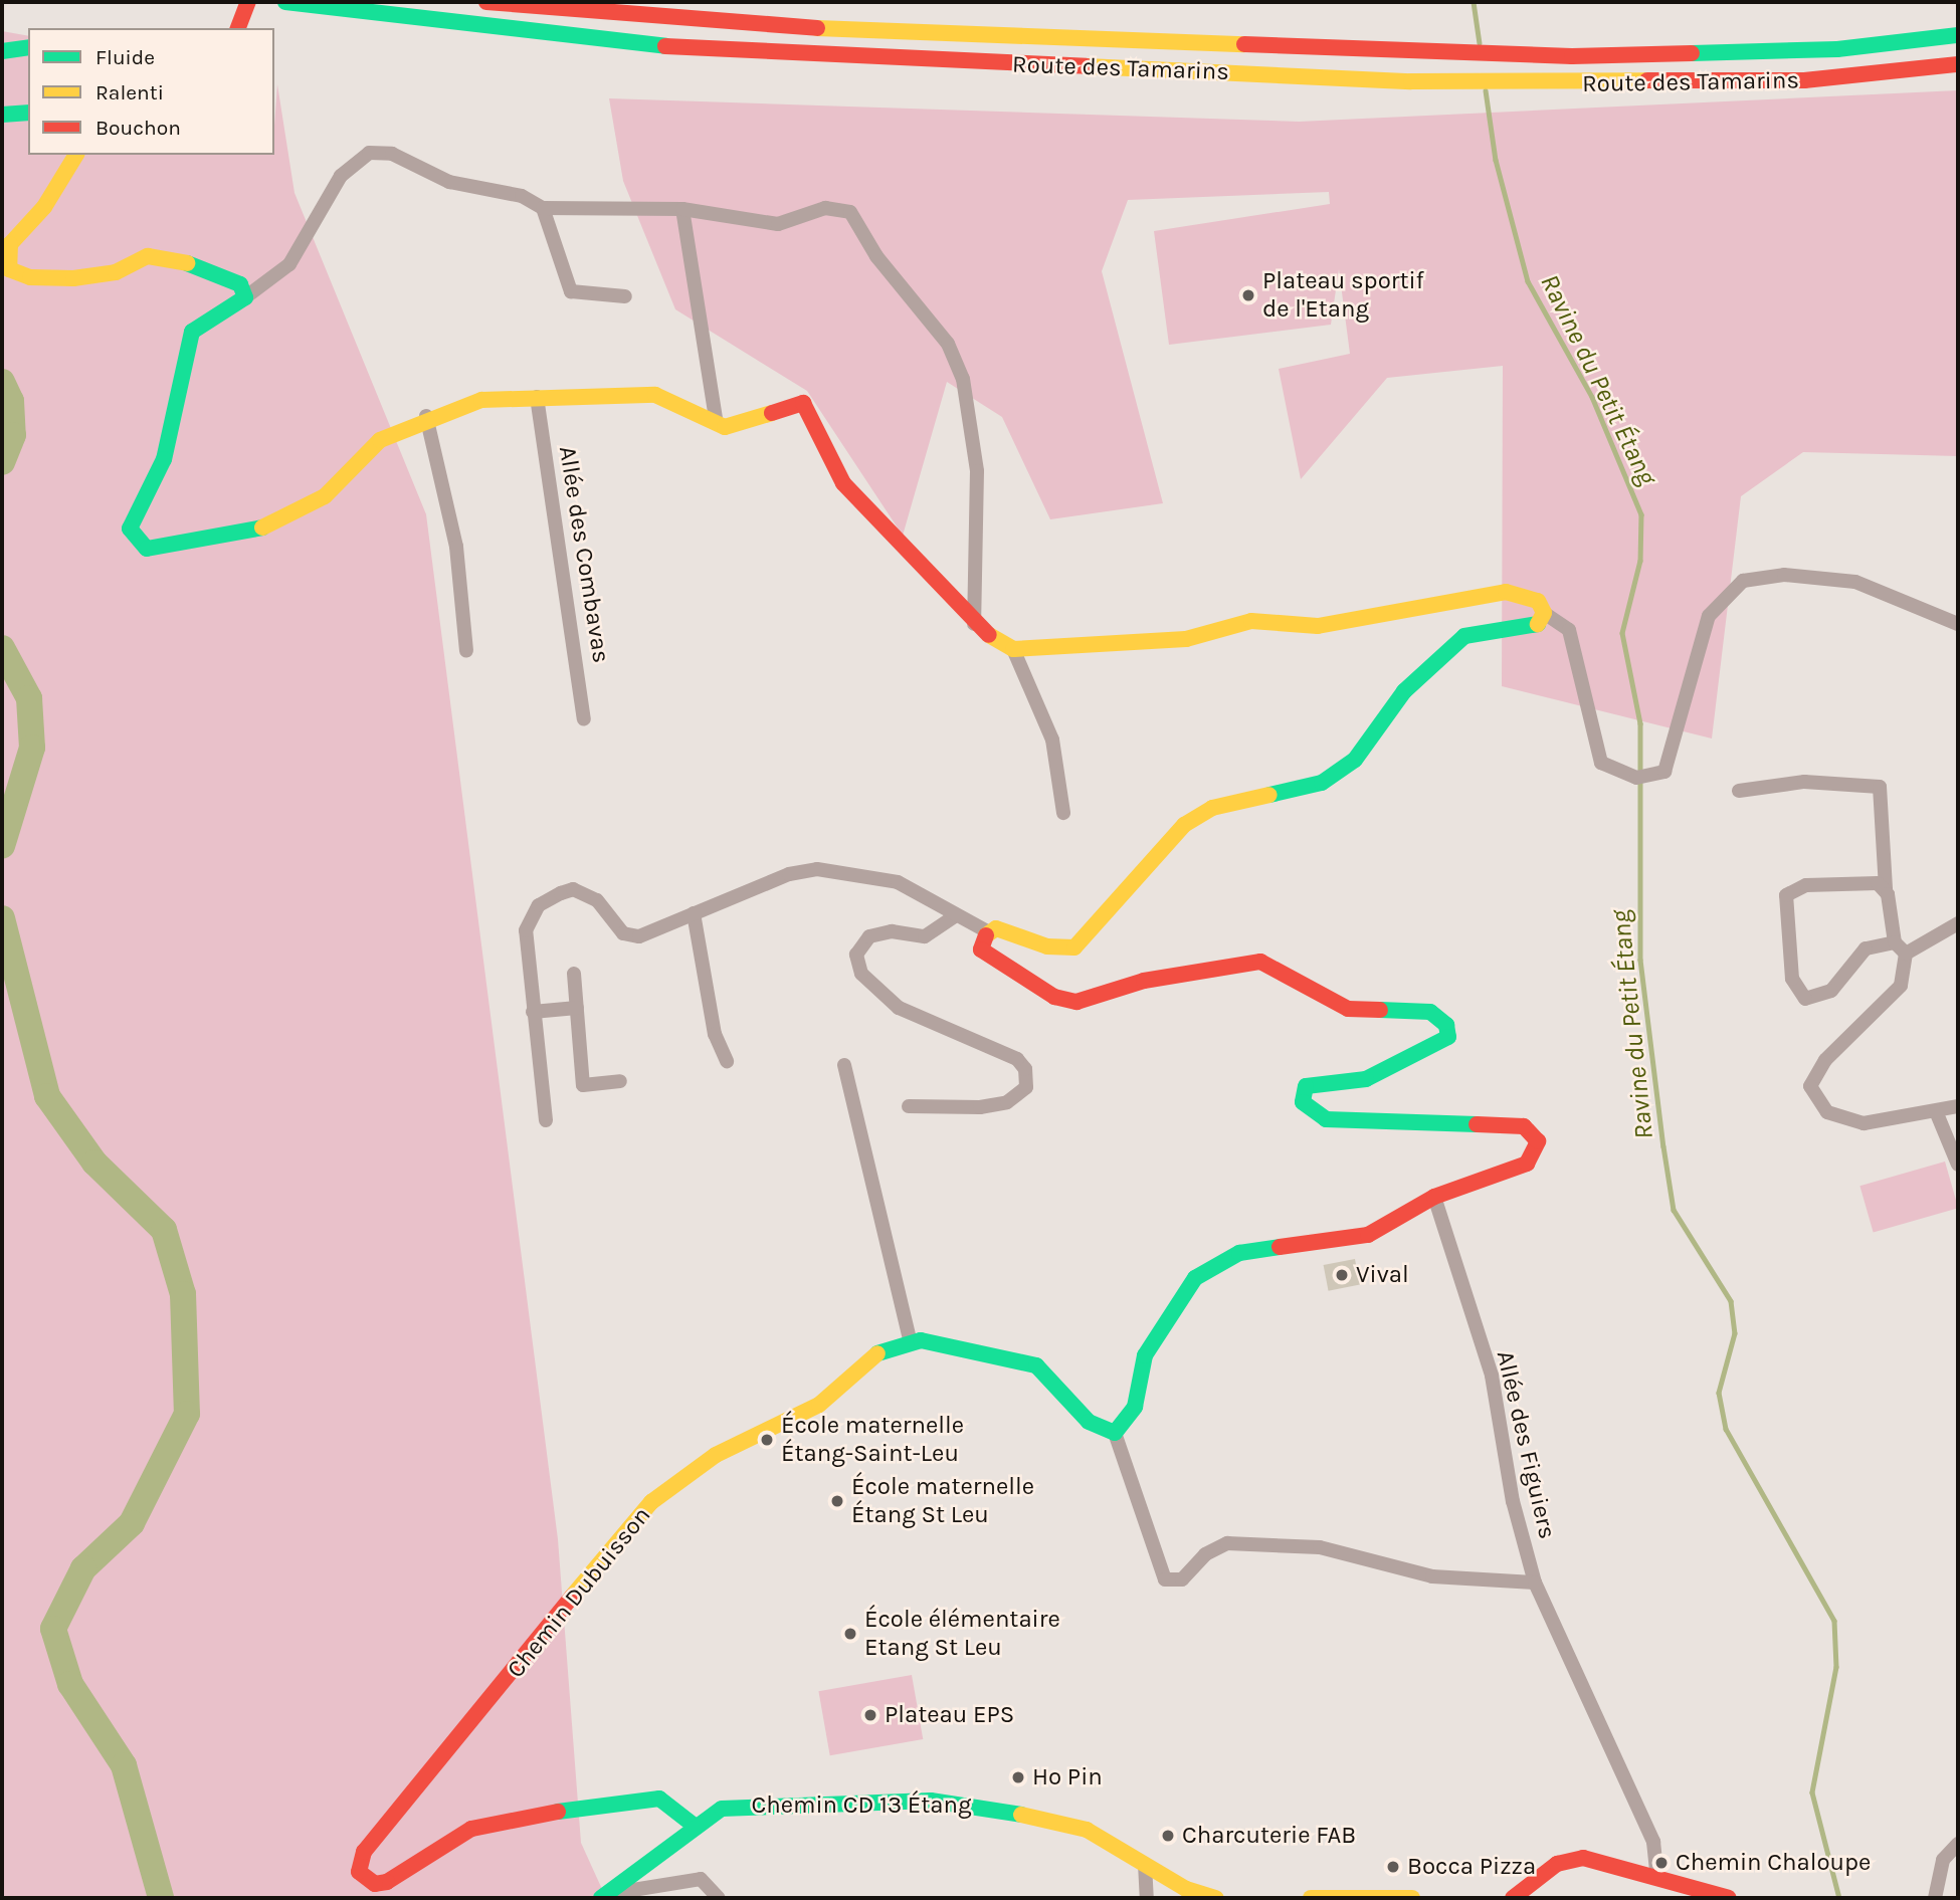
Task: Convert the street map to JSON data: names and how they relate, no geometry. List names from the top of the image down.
{
  "streets": {
    "main road": ["Route des Tamarins", "Chemin Dubuisson", "Chemin CD 13 Étang"],
    "street": ["Allée des Combavas", "Allée des Figuiers"]
  },
  "crossings": [
    ["Chemin Dubuisson", "Chemin CD 13 Étang"]
  ],
  "water": ["Ravine du Petit Étang"],
  "places": [
    "Plateau sportif de l'Etang",
    "Vival",
    "École maternelle Étang-Saint-Leu",
    "École maternelle Étang St Leu",
    "École élémentaire Etang St Leu",
    "Plateau EPS",
    "Ho Pin",
    "Charcuterie FAB",
    "Chemin Chaloupe",
    "Bocca Pizza"
  ],
  "legend": ["Fluide", "Ralenti", "Bouchon"]
}
